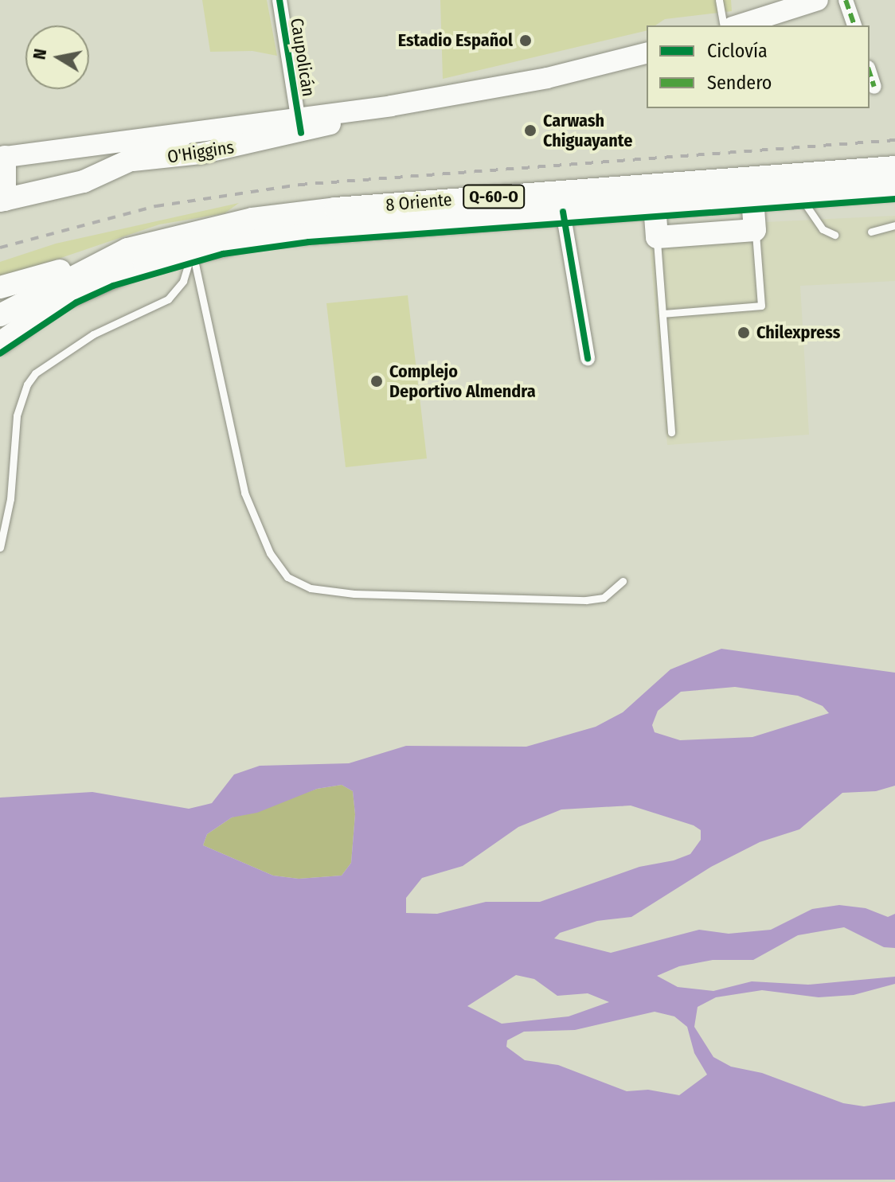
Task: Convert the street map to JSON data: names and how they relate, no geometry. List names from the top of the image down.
{
  "streets": {
    "main road": ["O'Higgins", "Q-60-O", "8 Oriente"],
    "street": ["Caupolicán"]
  },
  "crossings": [
    ["Caupolicán", "O'Higgins"]
  ],
  "places": [
    "Estadio Español",
    "Carwash Chiguayante",
    "Chilexpress",
    "Complejo Deportivo Almendra"
  ],
  "legend": ["Ciclovía", "Sendero"],
  "north": "left"
}
